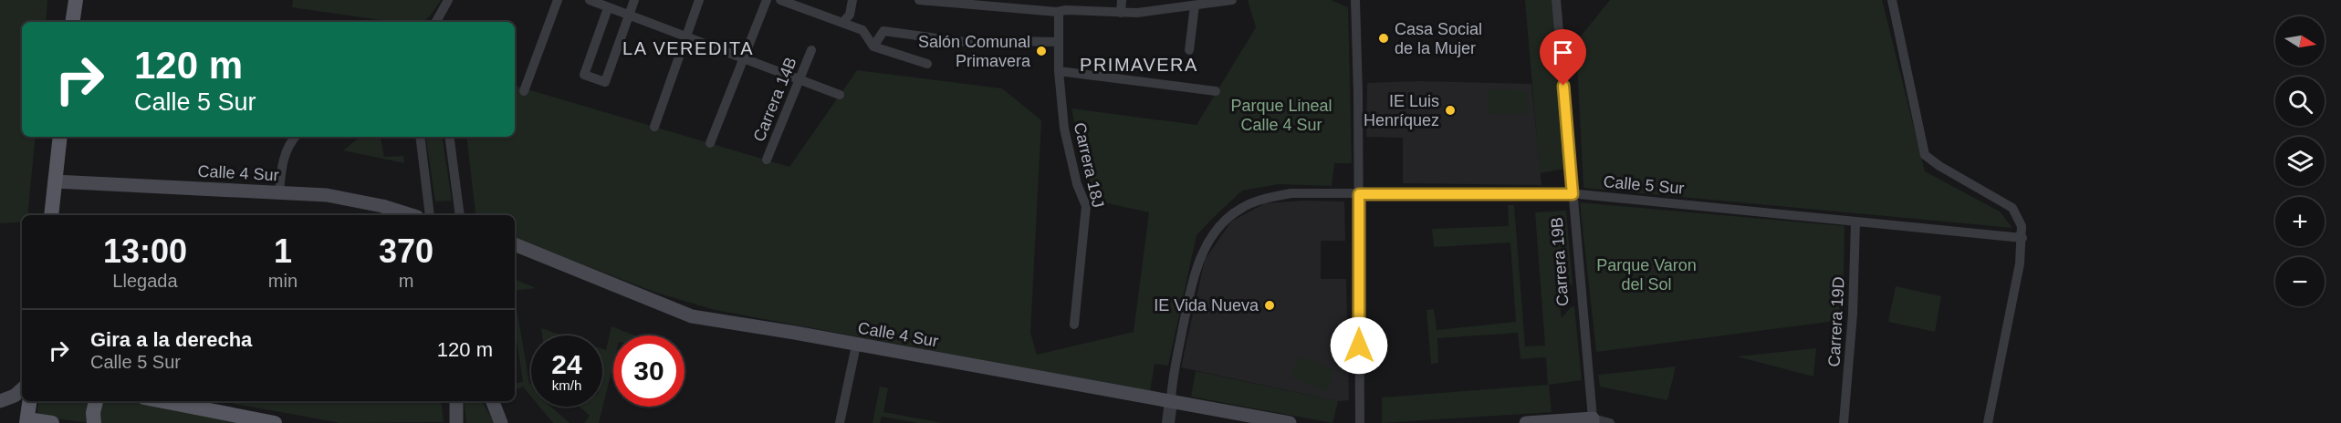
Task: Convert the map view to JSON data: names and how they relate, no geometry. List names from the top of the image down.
{
  "streets": {
    "main road": ["Calle 4 Sur"],
    "street": [
      "Carrera 14B",
      "Carrera 18J",
      "Calle 5 Sur",
      "Carrera 19B",
      "Carrera 19D"
    ]
  },
  "crossings": [
    ["Calle 4 Sur", "Calle 5 Sur"],
    ["Calle 5 Sur", "Carrera 19B"],
    ["Calle 5 Sur", "Carrera 19D"]
  ],
  "districts": ["LA VEREDITA", "PRIMAVERA"],
  "parks": ["Parque Lineal Calle 4 Sur", "Parque Varon del Sol"],
  "places": [
    "Casa Social de la Mujer",
    "Salón Comunal Primavera",
    "IE Luis Henríquez",
    "IE Vida Nueva"
  ],
  "north": "right",
  "page": {
    "map_buttons": ["+", "−"],
    "turn": ["120 m", "Calle 5 Sur"],
    "eta": [
      "13:00",
      "Llegada",
      "1",
      "min",
      "370",
      "m"
    ],
    "list": [
      {
        "name": "Gira a la derecha",
        "note": "Calle 5 Sur",
        "value": "120 m"
      }
    ],
    "speed": "24 km/h",
    "limit": "30"
  }
}
